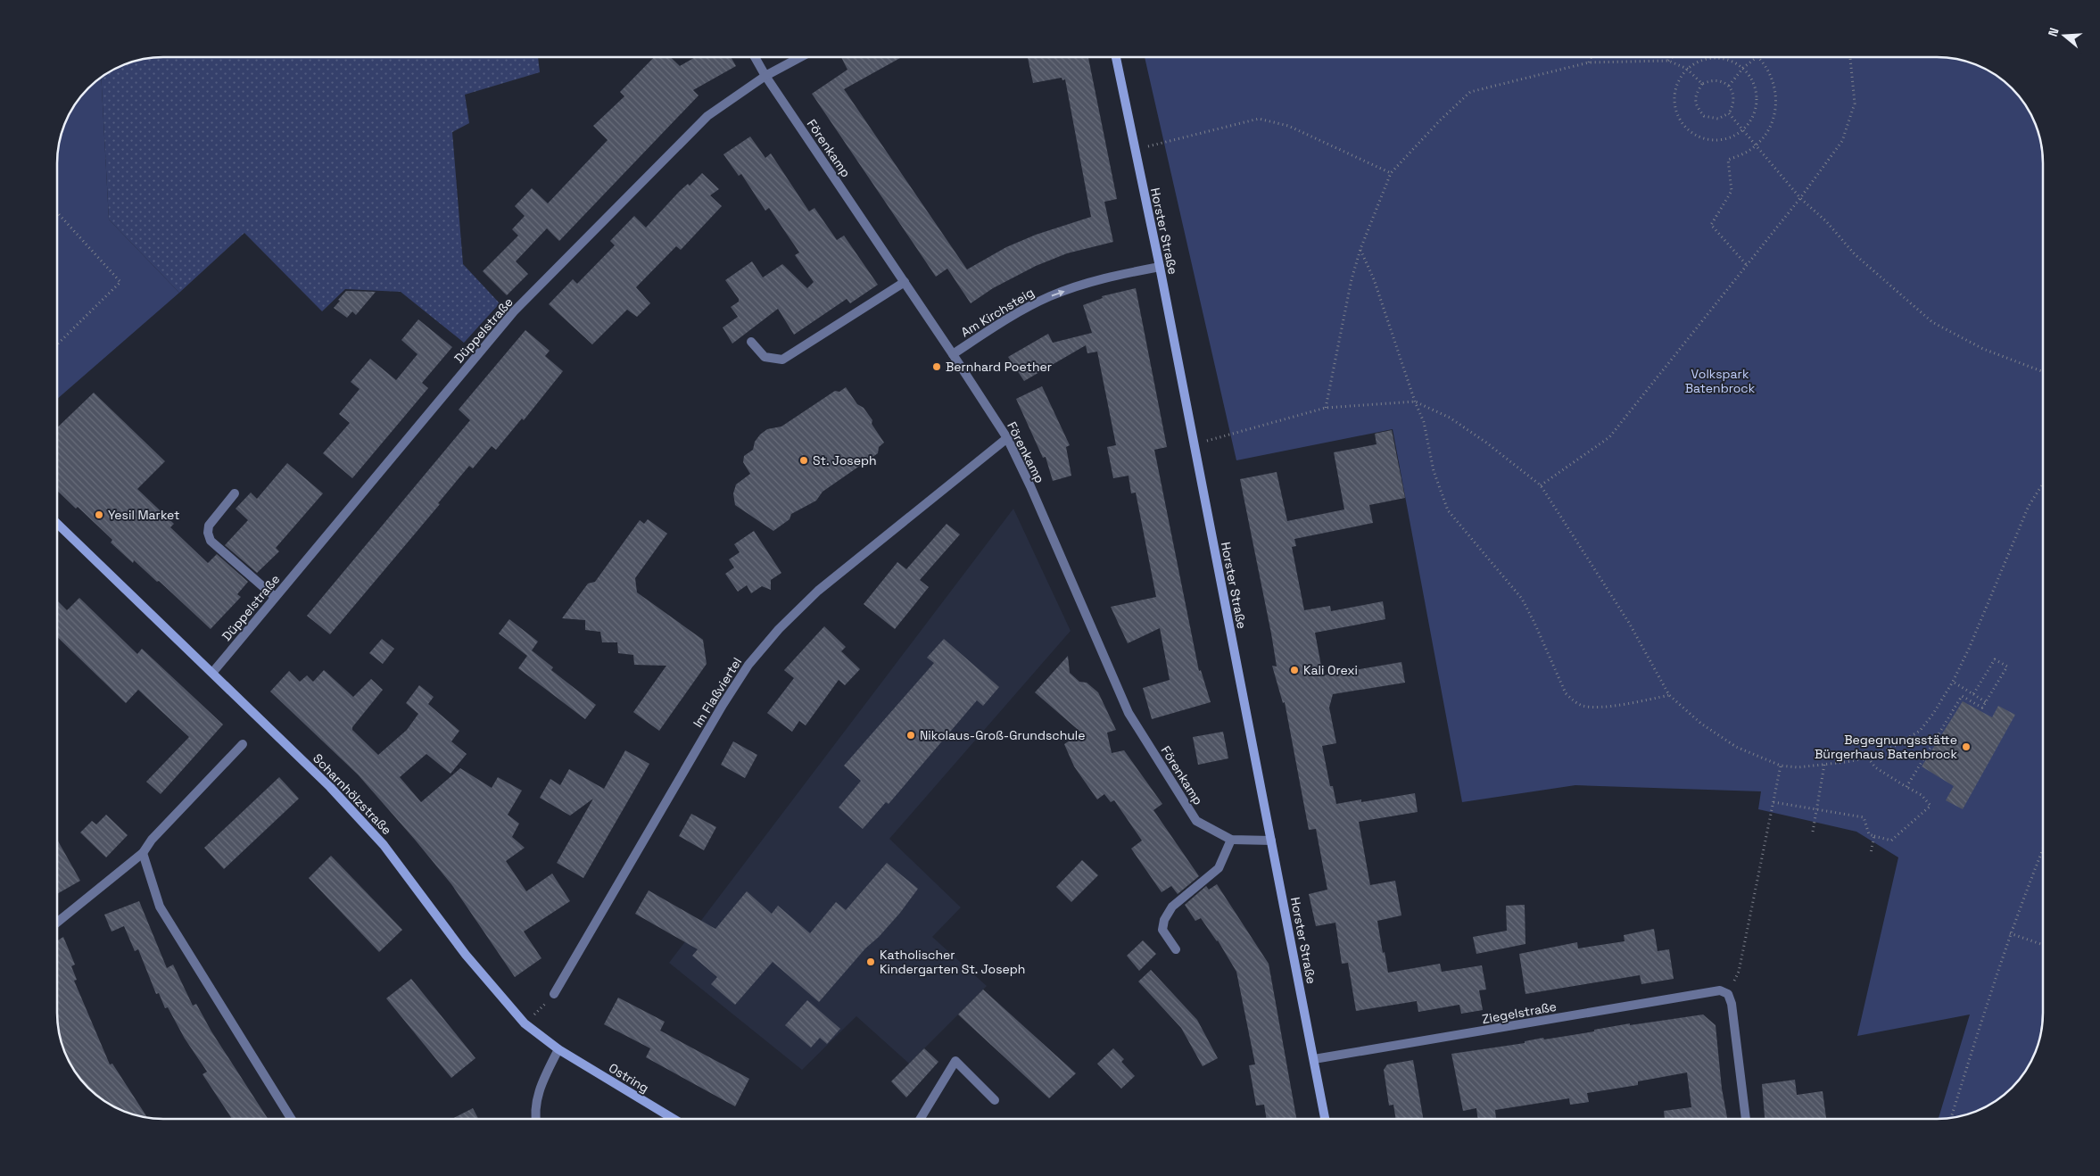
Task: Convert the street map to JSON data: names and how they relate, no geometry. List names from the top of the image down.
{
  "streets": {
    "main road": ["Horster Straße", "Scharnhölzstraße", "Ostring"],
    "street": [
      "Förenkamp",
      "Am Kirchsteig",
      "Düppelstraße",
      "Im Flaßviertel",
      "Ziegelstraße"
    ]
  },
  "crossings": [
    ["Förenkamp", "Horster Straße"],
    ["Förenkamp", "Am Kirchsteig"],
    ["Förenkamp", "Düppelstraße"],
    ["Förenkamp", "Im Flaßviertel"],
    ["Horster Straße", "Am Kirchsteig"],
    ["Horster Straße", "Ziegelstraße"],
    ["Düppelstraße", "Scharnhölzstraße"],
    ["Scharnhölzstraße", "Ostring"]
  ],
  "one_way": ["Am Kirchsteig"],
  "parks": ["Volkspark Batenbrock"],
  "places": [
    "Bernhard Poether",
    "St. Joseph",
    "Yesil Market",
    "Kali Orexi",
    "Nikolaus-Groß-Grundschule",
    "Begegnungsstätte Bürgerhaus Batenbrock",
    "Katholischer Kindergarten St. Joseph"
  ],
  "north": "left"
}
